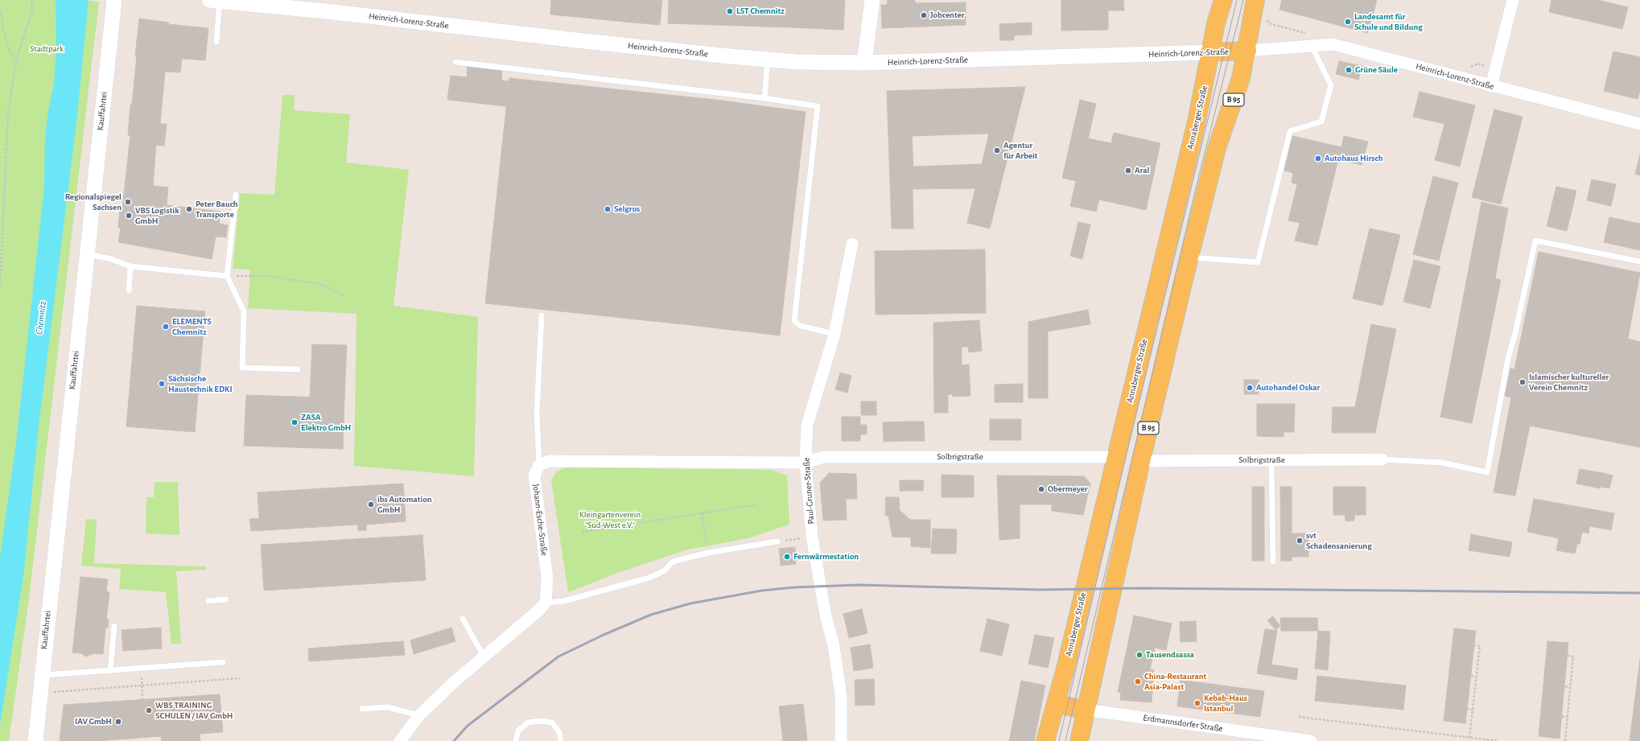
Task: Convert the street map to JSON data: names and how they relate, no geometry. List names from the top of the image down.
{
  "streets": {
    "main road": [
      "Heinrich-Lorenz-Straße",
      "B 95",
      "Annaberger Straße",
      "Erdmannsdorfer Straße"
    ],
    "street": [
      "Kauffahrtei",
      "Solbrigstraße",
      "Paul-Gruner-Straße",
      "Johann-Esche-Straße"
    ]
  },
  "crossings": [
    ["Heinrich-Lorenz-Straße", "B 95"],
    ["Heinrich-Lorenz-Straße", "Annaberger Straße"],
    ["B 95", "Solbrigstraße"],
    ["B 95", "Erdmannsdorfer Straße"],
    ["Annaberger Straße", "Solbrigstraße"],
    ["Annaberger Straße", "Erdmannsdorfer Straße"],
    ["Solbrigstraße", "Paul-Gruner-Straße"]
  ],
  "water": ["Chemnitz"],
  "parks": ["Stadtpark", "Kleingartenverein \"Süd-West e.V.\""],
  "places": [
    "LST Chemnitz",
    "Jobcenter",
    "Landesamt für Schule und Bildung",
    "Grüne Säule",
    "Agentur für Arbeit",
    "Autohaus Hirsch",
    "Aral",
    "Regionalspiegel Sachsen",
    "Peter Bauch Transporte",
    "Selgros",
    "VBS Logistik GmbH",
    "ELEMENTS Chemnitz",
    "Islamischer kultureller Verein Chemnitz",
    "Sächsische Haustechnik EDKI",
    "Autohandel Oskar",
    "ZASA Elektro GmbH",
    "Obermeyer",
    "ibs Automation GmbH",
    "svt Schadensanierung",
    "Fernwärmestation",
    "Tausendsassa",
    "China-Restaurant Asia-Palast",
    "Kebab-Haus Istanbul",
    "WBS TRAINING SCHULEN / IAV GmbH",
    "IAV GmbH"
  ]
}
